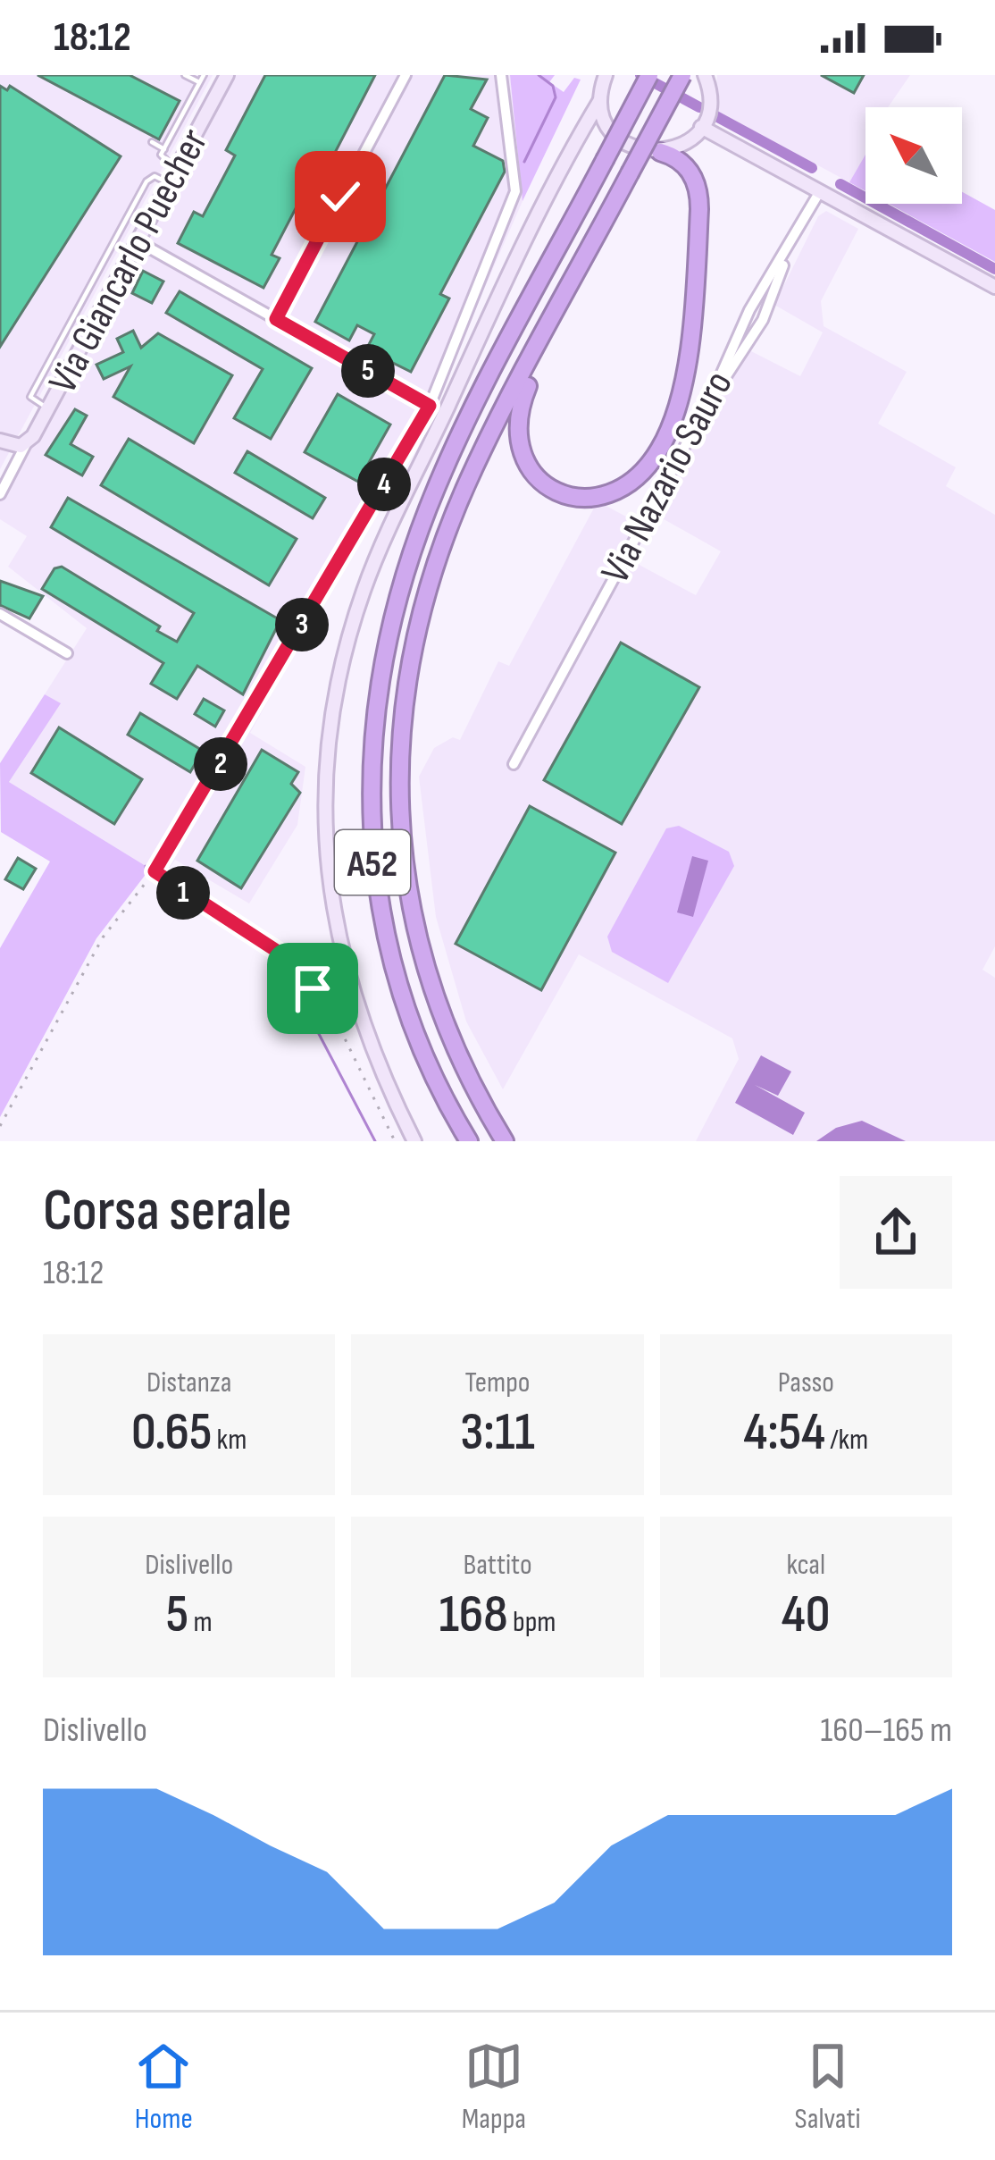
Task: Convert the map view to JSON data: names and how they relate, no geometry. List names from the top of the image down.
{
  "streets": {
    "highway": ["A52"],
    "main road": ["Via Giancarlo Puecher"],
    "street": ["Via Nazario Sauro"]
  },
  "north": "top left",
  "page": {
    "status": "18:12",
    "pins": [
      "5",
      "4",
      "3",
      "2",
      "1"
    ],
    "heading": ["Corsa serale", "18:12"],
    "stats": [
      ["Distanza", "0.65 km"],
      ["Tempo", "3:11"],
      ["Passo", "4:54 /km"],
      ["Dislivello", "5 m"],
      ["Battito", "168 bpm"],
      ["kcal", "40"]
    ],
    "chart": ["Dislivello", "160–165 m"],
    "tabs": ["Home", "Mappa", "Salvati"]
  }
}
